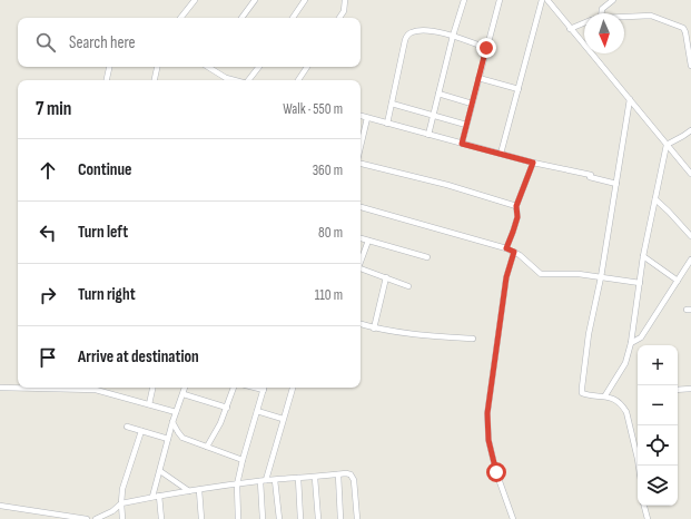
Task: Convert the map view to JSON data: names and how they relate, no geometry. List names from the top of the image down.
{
  "north": "bottom",
  "page": {
    "search": "Search here",
    "heading": ["7 min", "Walk · 550 m"],
    "list": [
      ["Continue", "360 m"],
      ["Turn left", "80 m"],
      ["Turn right", "110 m"],
      "Arrive at destination"
    ],
    "map_buttons": ["+", "−"]
  }
}
